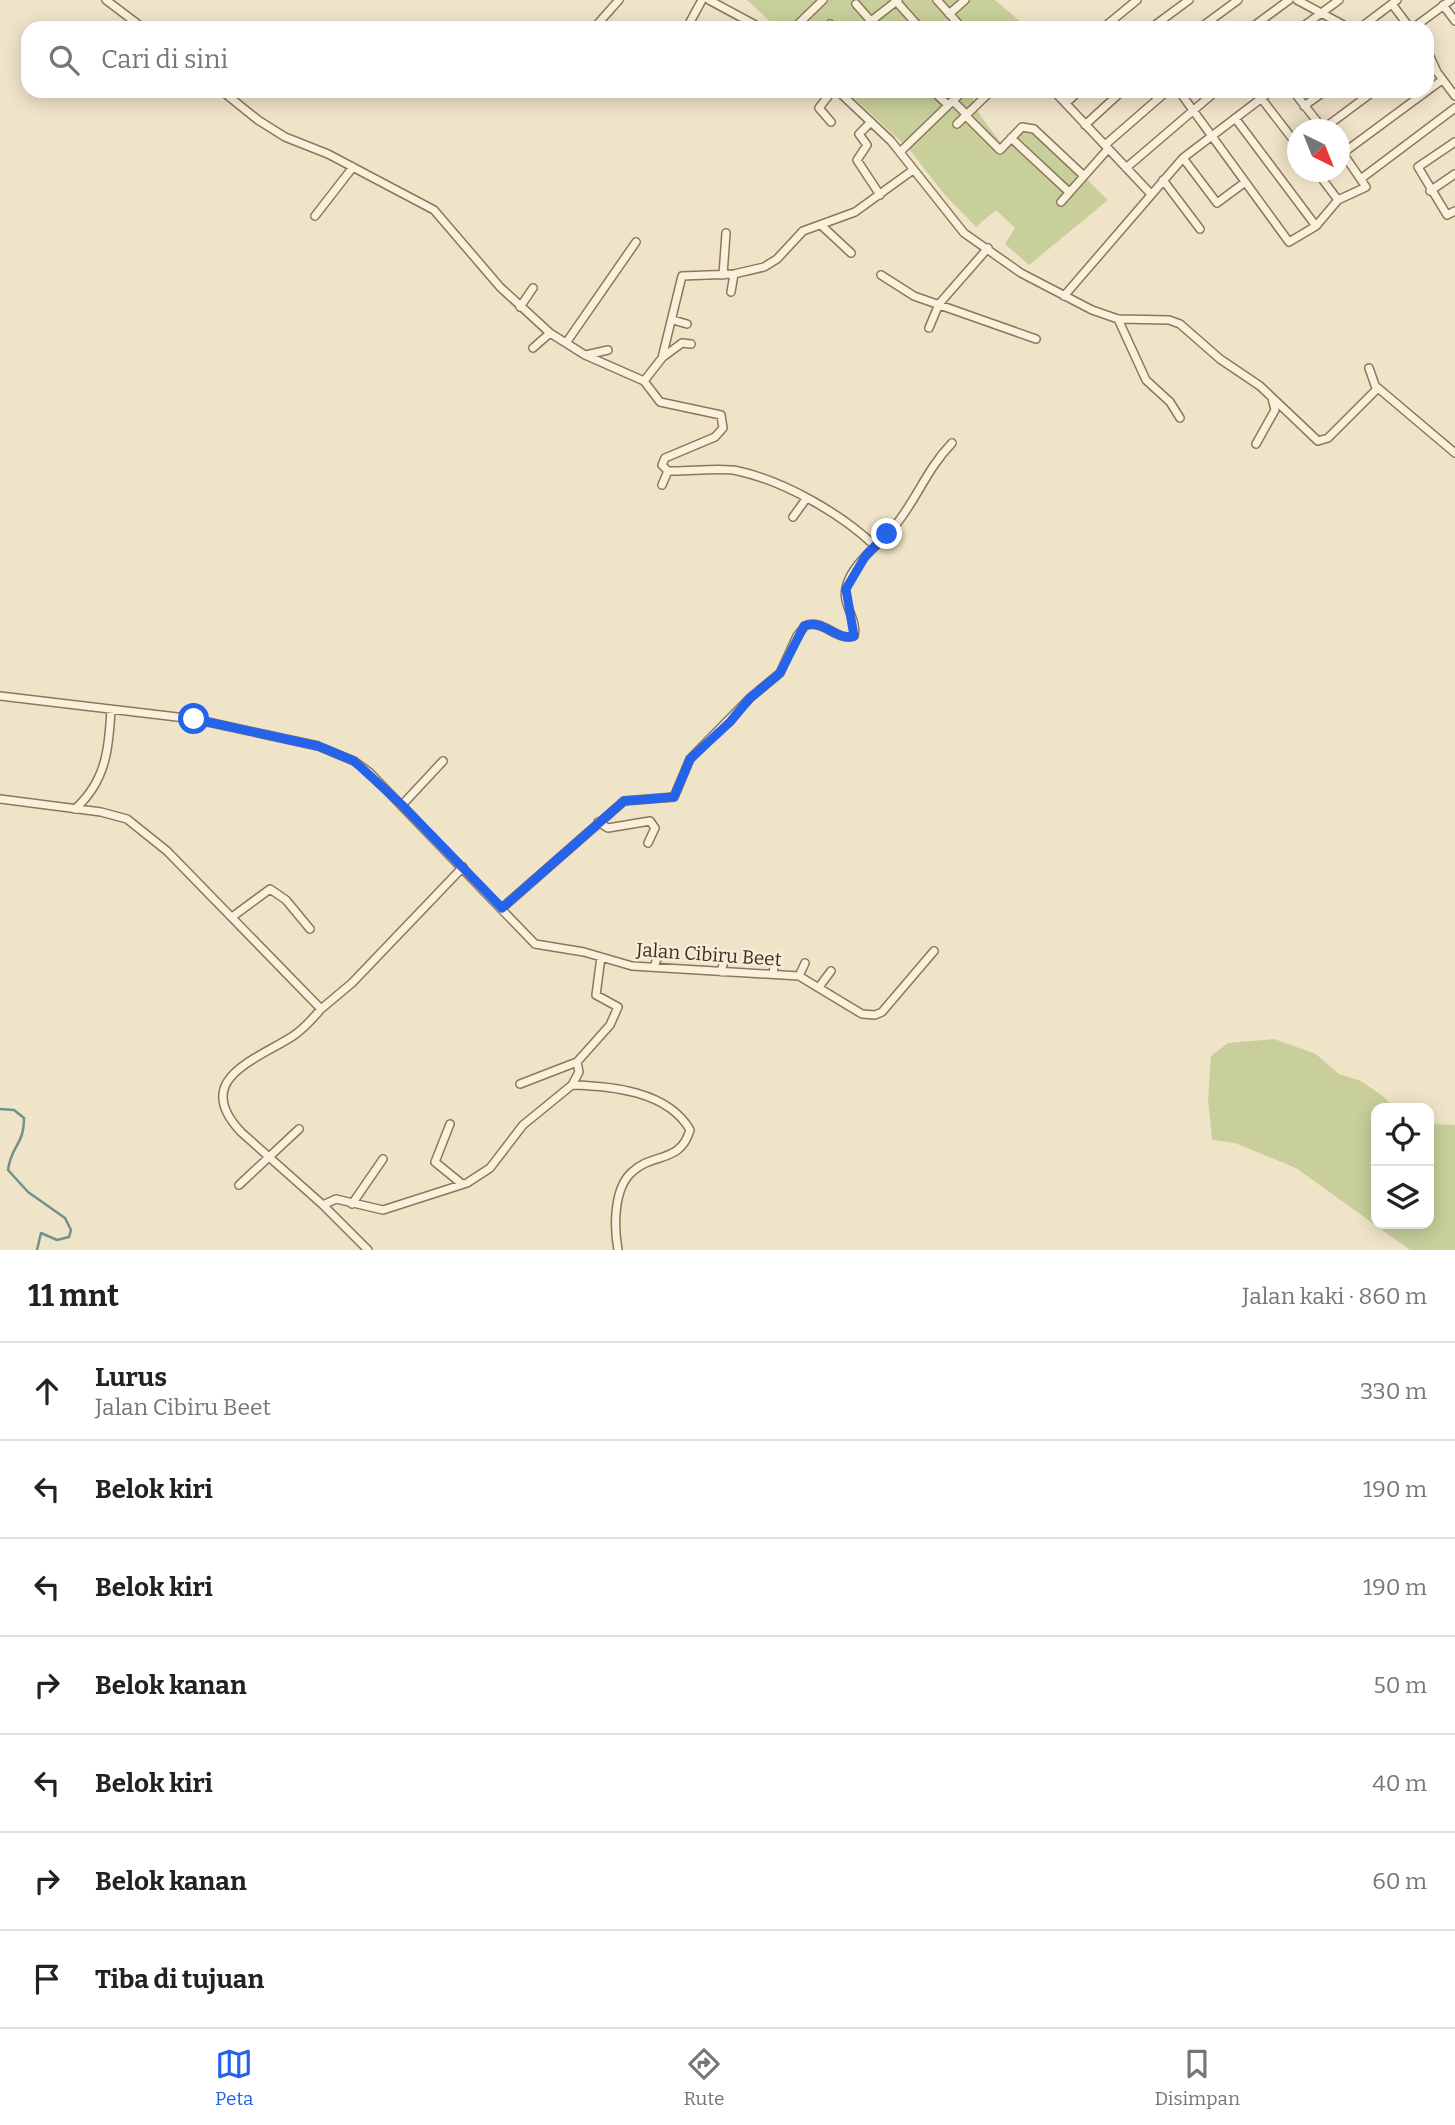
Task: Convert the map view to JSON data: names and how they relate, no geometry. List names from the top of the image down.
{
  "streets": {
    "street": ["Jalan Cibiru Beet"]
  },
  "north": "bottom right",
  "page": {
    "search": "Cari di sini",
    "heading": ["11 mnt", "Jalan kaki · 860 m"],
    "list": [
      ["Lurus", "Jalan Cibiru Beet", "330 m"],
      ["Belok kiri", "190 m"],
      ["Belok kiri", "190 m"],
      ["Belok kanan", "50 m"],
      ["Belok kiri", "40 m"],
      ["Belok kanan", "60 m"],
      "Tiba di tujuan"
    ],
    "nav": ["Peta", "Rute", "Disimpan"]
  }
}
